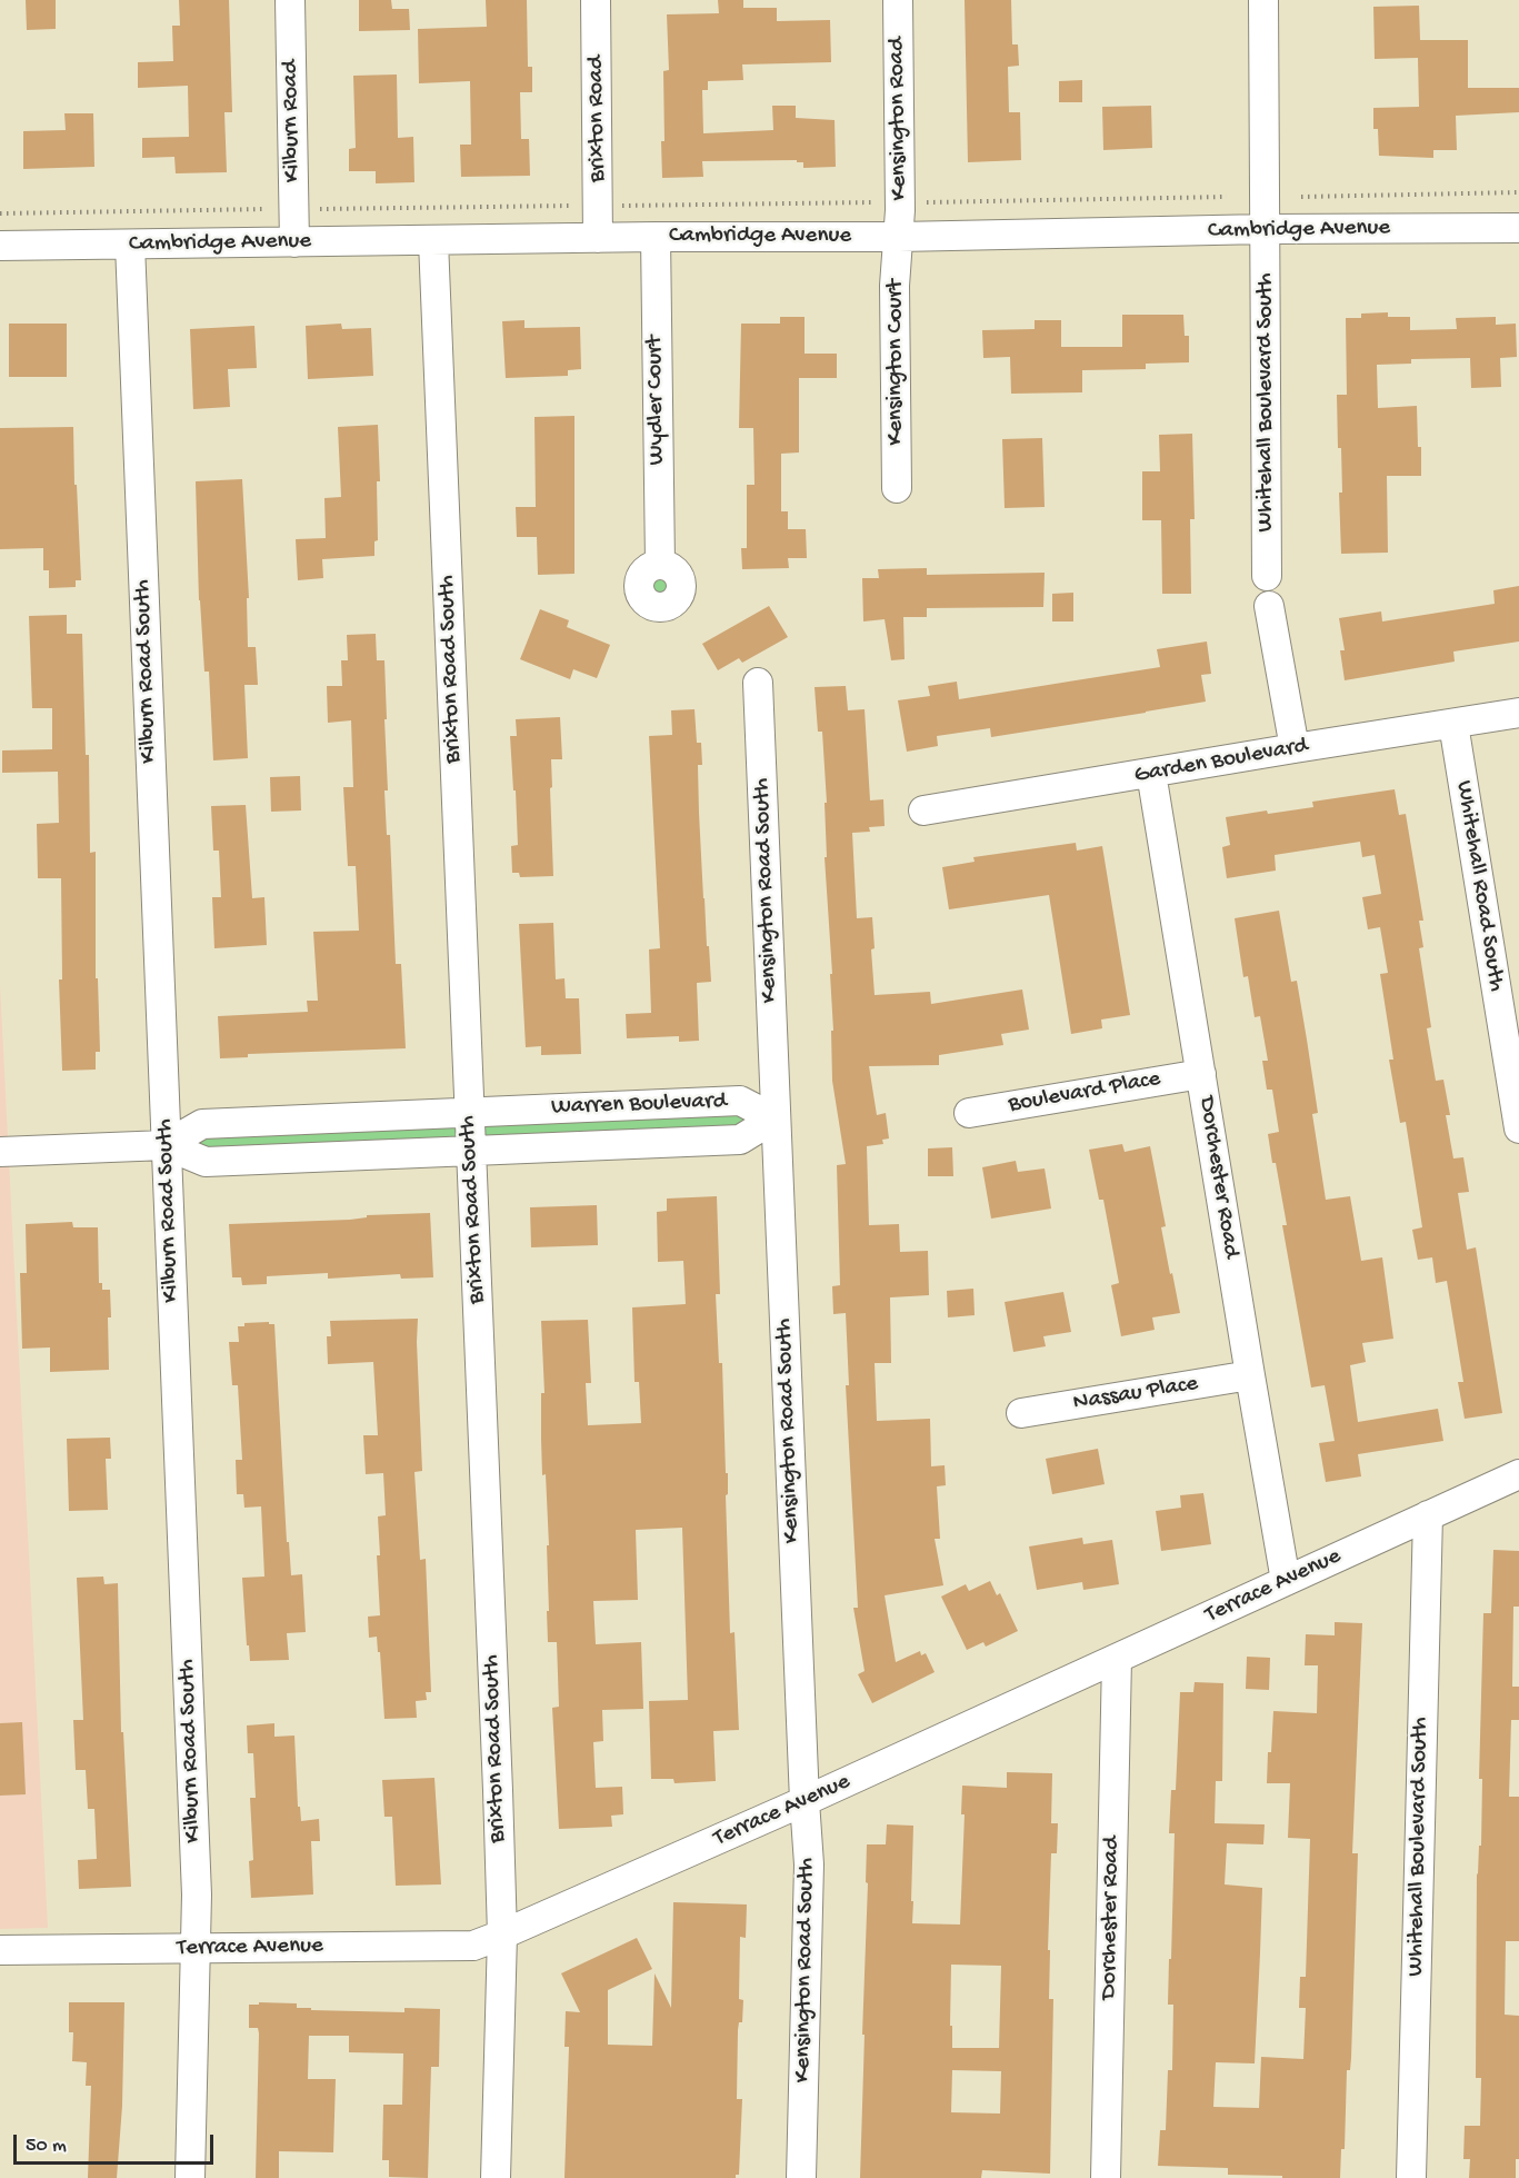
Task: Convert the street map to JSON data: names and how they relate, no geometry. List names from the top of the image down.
{
  "streets": {
    "street": [
      "Brixton Road",
      "Kensington Road",
      "Kilburn Road",
      "Cambridge Avenue",
      "Kensington Court",
      "Wydler Court",
      "Whitehall Boulevard South",
      "Brixton Road South",
      "Kilburn Road South",
      "Garden Boulevard",
      "Whitehall Road South",
      "Kensington Road South",
      "Boulevard Place",
      "Warren Boulevard",
      "Dorchester Road",
      "Nassau Place",
      "Terrace Avenue"
    ]
  },
  "crossings": [
    ["Brixton Road", "Cambridge Avenue"],
    ["Kensington Road", "Cambridge Avenue"],
    ["Kensington Road", "Kensington Court"],
    ["Kilburn Road", "Cambridge Avenue"],
    ["Cambridge Avenue", "Kensington Court"],
    ["Cambridge Avenue", "Wydler Court"],
    ["Cambridge Avenue", "Whitehall Boulevard South"],
    ["Cambridge Avenue", "Brixton Road South"],
    ["Cambridge Avenue", "Kilburn Road South"],
    ["Whitehall Boulevard South", "Terrace Avenue"],
    ["Brixton Road South", "Warren Boulevard"],
    ["Brixton Road South", "Terrace Avenue"],
    ["Kilburn Road South", "Warren Boulevard"],
    ["Kilburn Road South", "Terrace Avenue"],
    ["Garden Boulevard", "Whitehall Road South"],
    ["Garden Boulevard", "Dorchester Road"],
    ["Kensington Road South", "Warren Boulevard"],
    ["Kensington Road South", "Terrace Avenue"],
    ["Boulevard Place", "Dorchester Road"],
    ["Dorchester Road", "Nassau Place"],
    ["Dorchester Road", "Terrace Avenue"]
  ],
  "scale_bar": "50 m"
}
